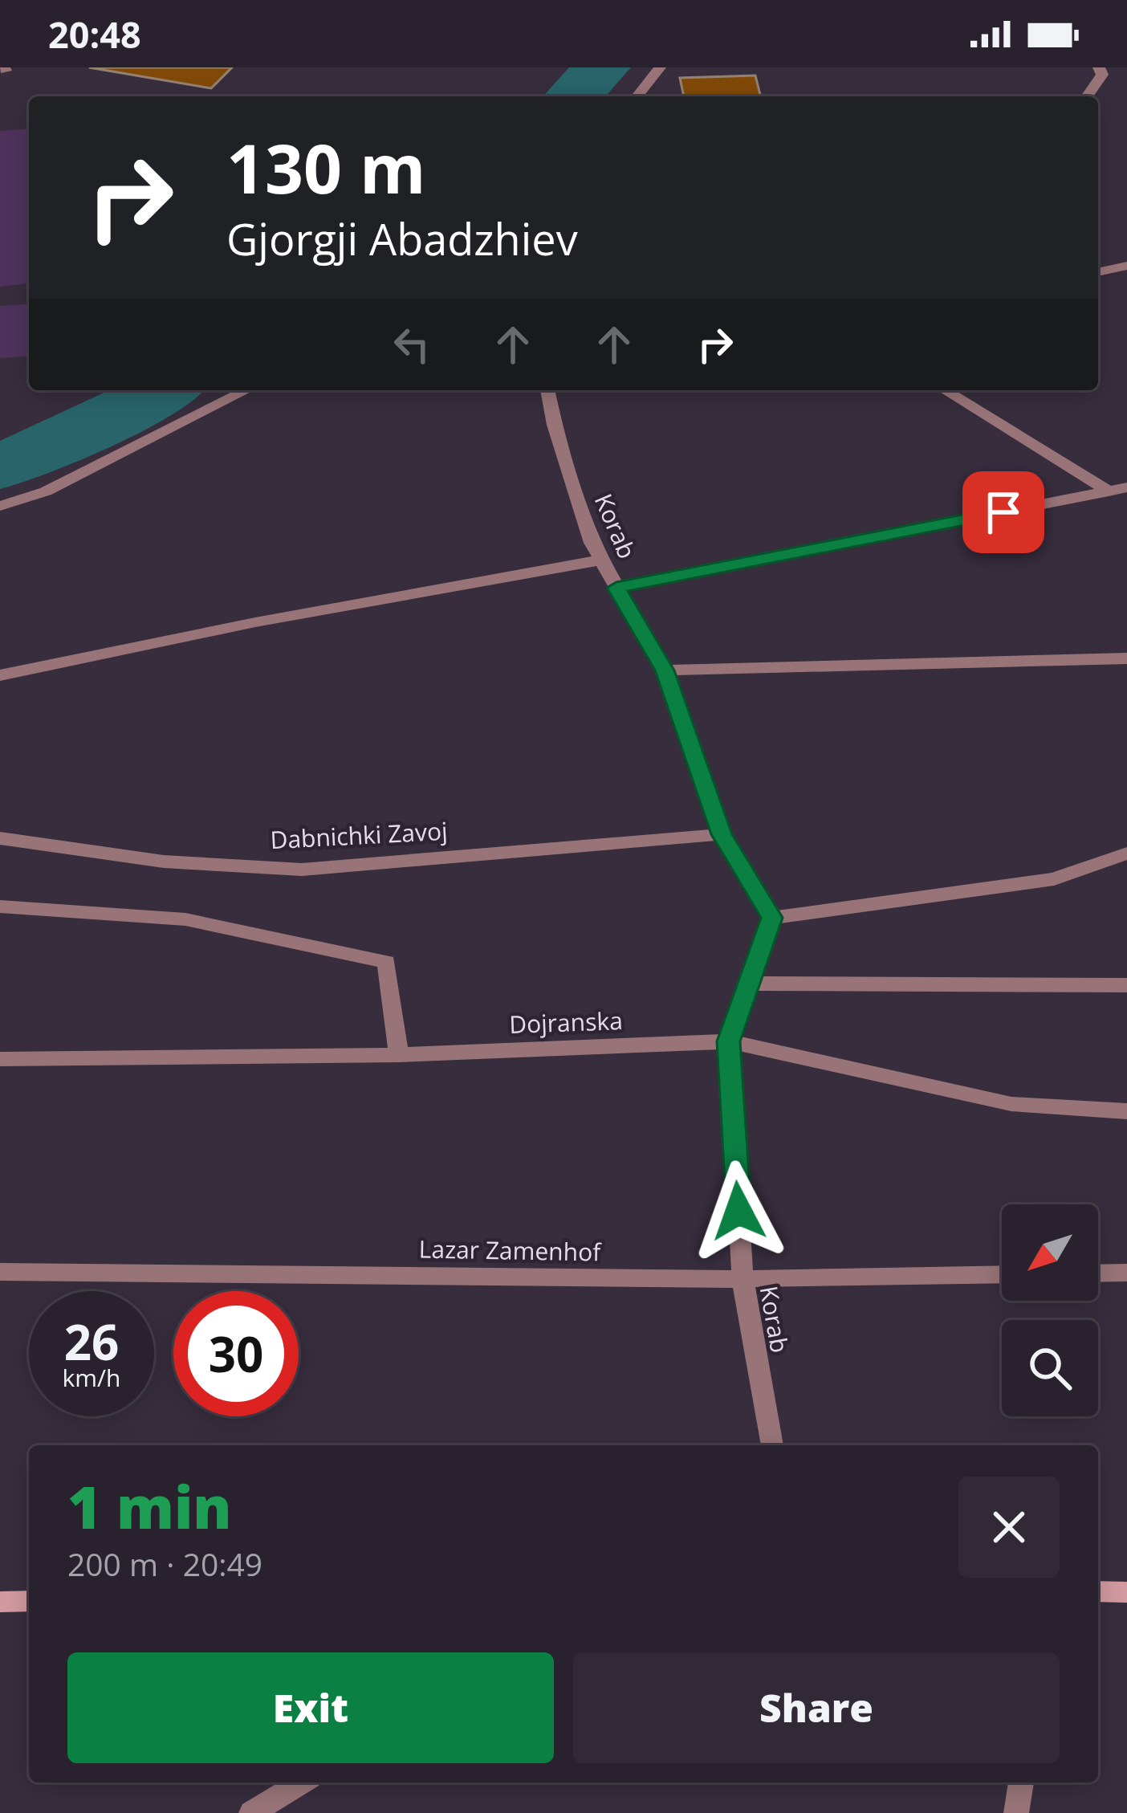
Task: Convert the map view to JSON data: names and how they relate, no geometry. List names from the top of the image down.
{
  "streets": {
    "street": [
      "Korab",
      "Dabnichki Zavoj",
      "Dojranska",
      "Lazar Zamenhof"
    ]
  },
  "crossings": [
    ["Korab", "Dabnichki Zavoj"],
    ["Korab", "Dojranska"],
    ["Korab", "Lazar Zamenhof"]
  ],
  "north": "bottom left",
  "page": {
    "status": "20:48",
    "turn": ["130 m", "Gjorgji Abadzhiev"],
    "speed": "26 km/h",
    "limit": "30",
    "heading": ["1 min", "200 m · 20:49"],
    "buttons": ["Exit", "Share"]
  }
}
